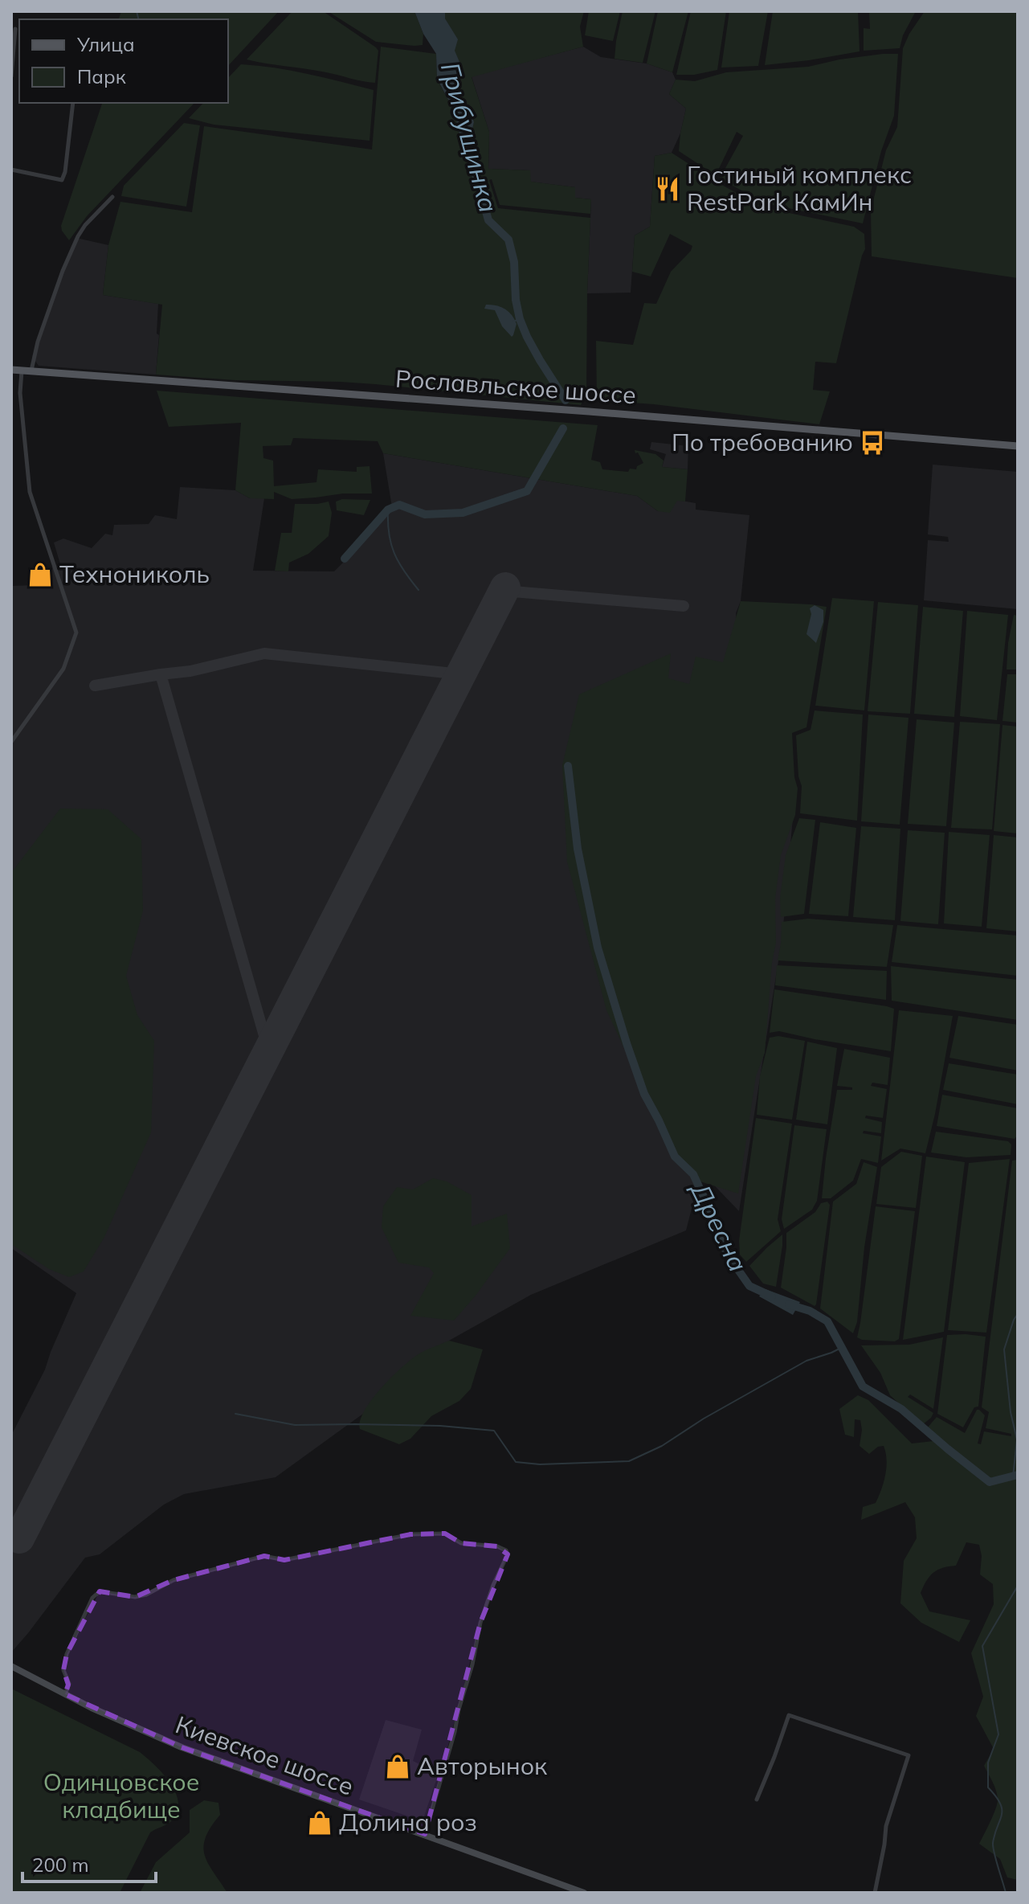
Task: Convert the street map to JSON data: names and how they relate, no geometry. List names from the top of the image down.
{
  "streets": {
    "main road": ["Рославльское шоссе", "Киевское шоссе"]
  },
  "water": ["Грибущинка", "Дресна"],
  "parks": ["Одинцовское кладбище"],
  "places": {
    "restaurant": ["Гостиный комплекс RestPark КамИн"],
    "bus stop": ["По требованию"],
    "shop": ["Технониколь", "Авторынок", "Долина роз"]
  },
  "legend": ["Улица", "Парк"],
  "scale_bar": "200 m"
}
